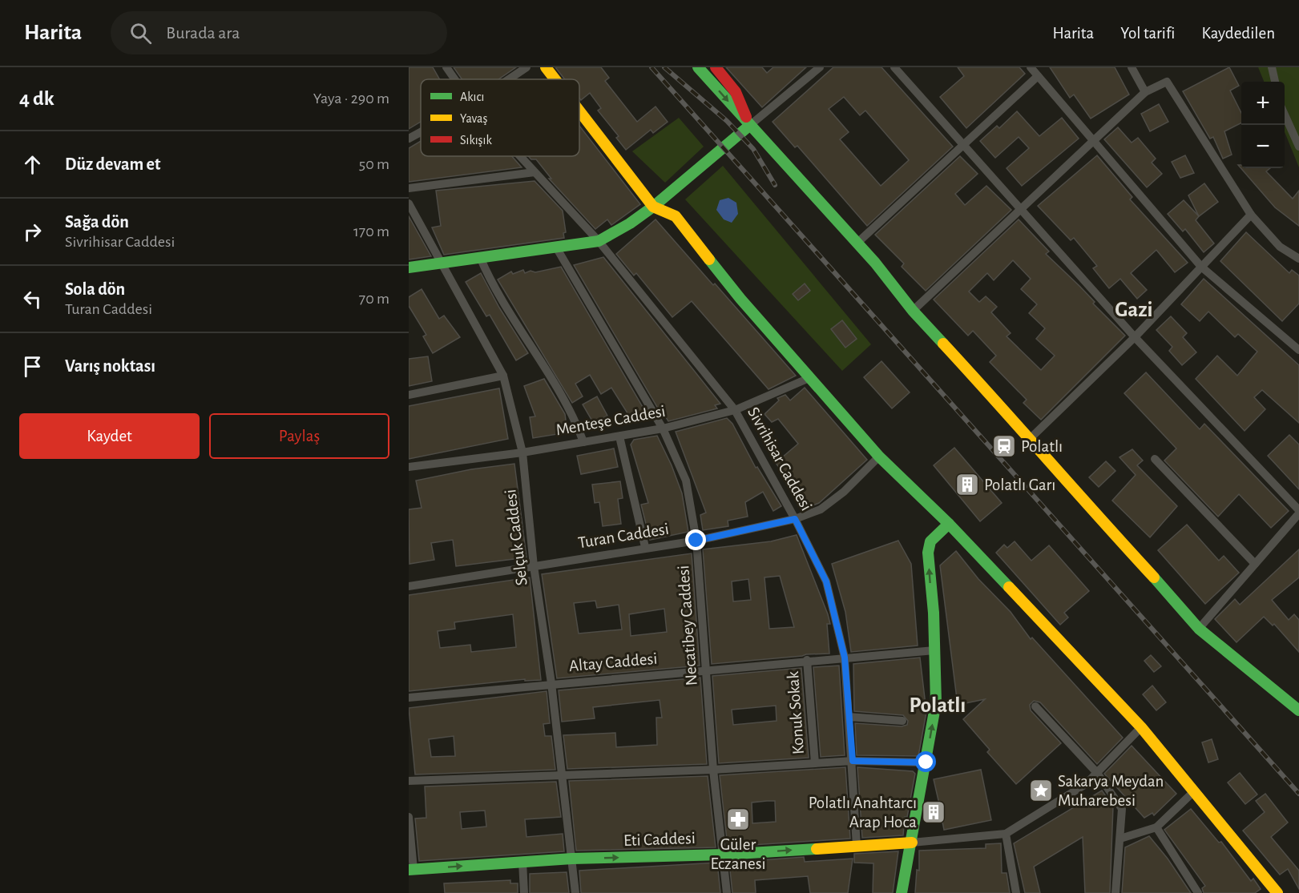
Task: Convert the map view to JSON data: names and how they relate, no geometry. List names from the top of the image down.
{
  "streets": {
    "street": [
      "Menteşe Caddesi",
      "Sivrihisar Caddesi",
      "Turan Caddesi",
      "Selçuk Caddesi",
      "Necatibey Caddesi",
      "Altay Caddesi",
      "Konuk Sokak",
      "Eti Caddesi"
    ]
  },
  "crossings": [
    ["Menteşe Caddesi", "Sivrihisar Caddesi"],
    ["Menteşe Caddesi", "Selçuk Caddesi"],
    ["Menteşe Caddesi", "Necatibey Caddesi"],
    ["Sivrihisar Caddesi", "Turan Caddesi"],
    ["Sivrihisar Caddesi", "Altay Caddesi"],
    ["Sivrihisar Caddesi", "Eti Caddesi"],
    ["Turan Caddesi", "Selçuk Caddesi"],
    ["Turan Caddesi", "Necatibey Caddesi"],
    ["Selçuk Caddesi", "Altay Caddesi"],
    ["Selçuk Caddesi", "Eti Caddesi"],
    ["Necatibey Caddesi", "Altay Caddesi"],
    ["Necatibey Caddesi", "Eti Caddesi"],
    ["Altay Caddesi", "Konuk Sokak"]
  ],
  "districts": ["Gazi", "Polatlı"],
  "places": {
    "station": ["Polatlı"],
    "building": ["Polatlı Garı", "Polatlı Anahtarcı Arap Hoca"],
    "place": ["Sakarya Meydan Muharebesi"],
    "pharmacy": ["Güler Eczanesi"]
  },
  "legend": ["Akıcı", "Yavaş", "Sıkışık"],
  "page": {
    "header": "Harita",
    "search": "Burada ara",
    "nav": ["Harita", "Yol tarifi", "Kaydedilen"],
    "heading": ["4 dk", "Yaya · 290 m"],
    "map_buttons": ["+", "−"],
    "list": [
      ["Düz devam et", "50 m"],
      ["Sağa dön", "Sivrihisar Caddesi", "170 m"],
      ["Sola dön", "Turan Caddesi", "70 m"],
      "Varış noktası"
    ],
    "buttons": ["Kaydet", "Paylaş"]
  }
}
